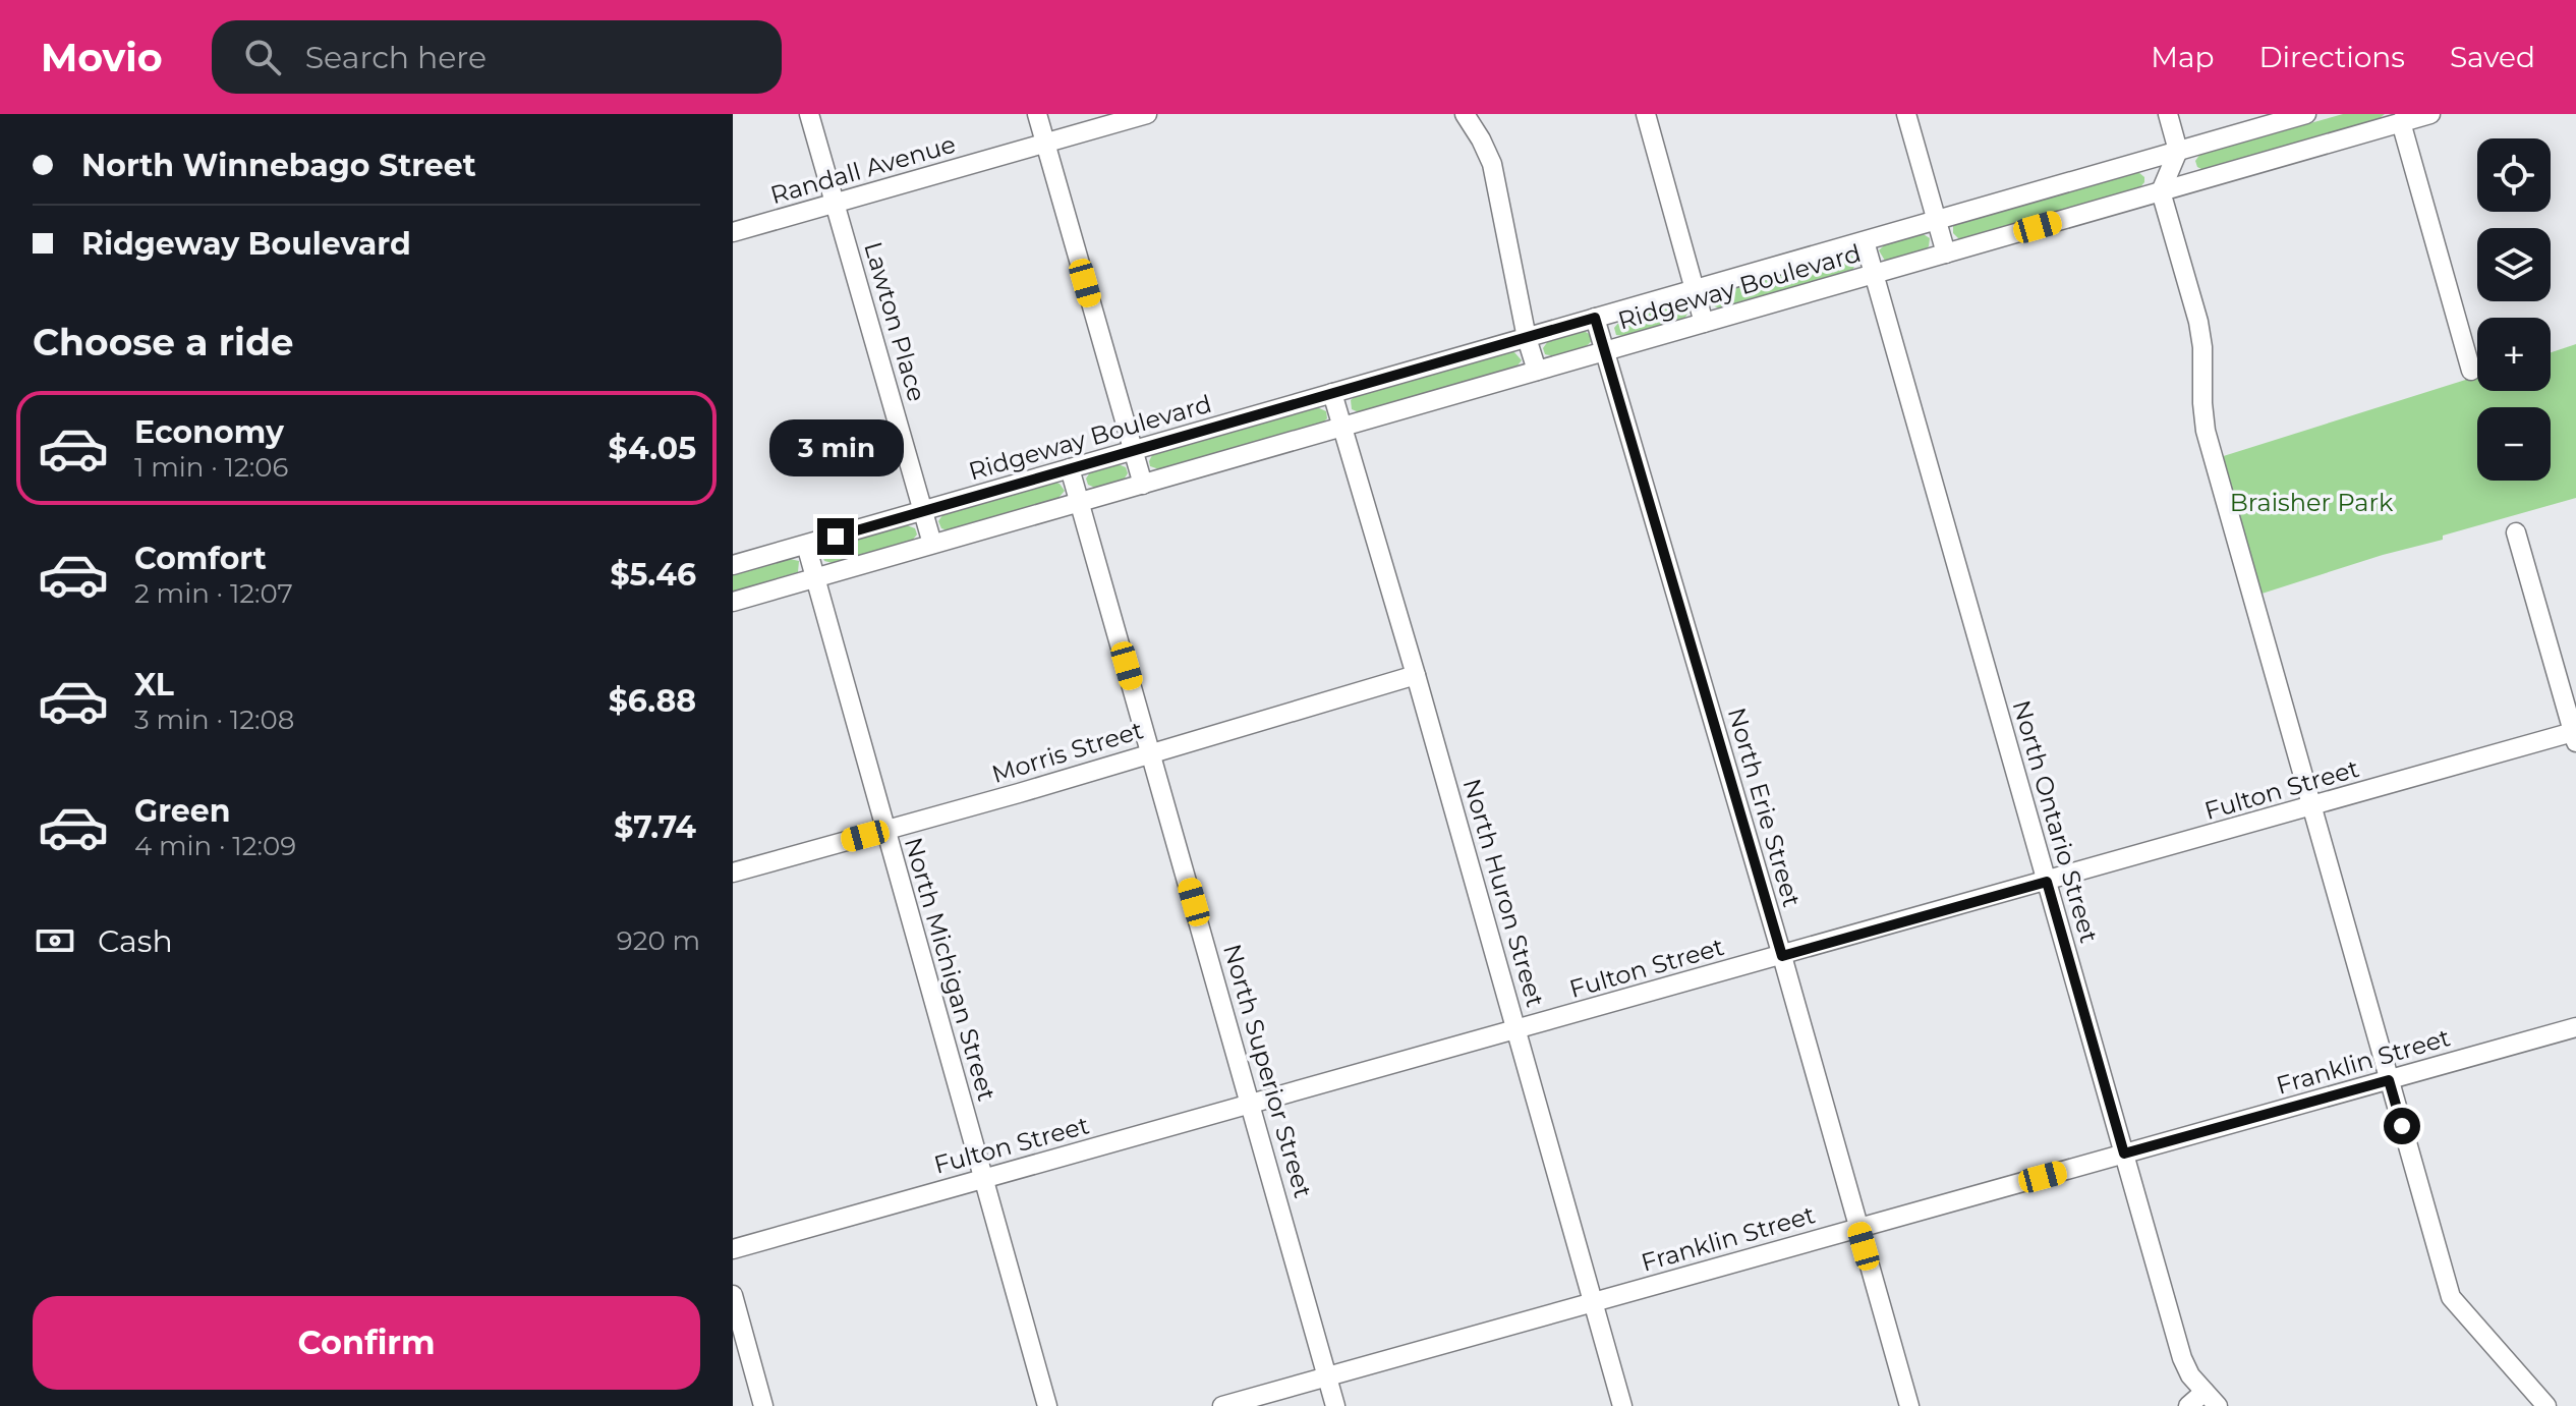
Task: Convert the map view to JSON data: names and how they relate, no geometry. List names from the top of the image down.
{
  "streets": {
    "street": [
      "Randall Avenue",
      "Ridgeway Boulevard",
      "Lawton Place",
      "Morris Street",
      "Fulton Street",
      "North Erie Street",
      "North Ontario Street",
      "North Huron Street",
      "North Michigan Street",
      "Franklin Street",
      "North Superior Street"
    ]
  },
  "crossings": [
    ["Randall Avenue", "Lawton Place"],
    ["Ridgeway Boulevard", "Lawton Place"],
    ["Ridgeway Boulevard", "North Erie Street"],
    ["Ridgeway Boulevard", "North Ontario Street"],
    ["Ridgeway Boulevard", "North Huron Street"],
    ["Ridgeway Boulevard", "North Michigan Street"],
    ["Ridgeway Boulevard", "North Superior Street"],
    ["Morris Street", "North Huron Street"],
    ["Morris Street", "North Michigan Street"],
    ["Morris Street", "North Superior Street"],
    ["Fulton Street", "North Erie Street"],
    ["Fulton Street", "North Ontario Street"],
    ["Fulton Street", "North Huron Street"],
    ["Fulton Street", "North Michigan Street"],
    ["Fulton Street", "North Superior Street"],
    ["North Erie Street", "Franklin Street"],
    ["North Ontario Street", "Franklin Street"],
    ["North Huron Street", "Franklin Street"],
    ["Franklin Street", "North Superior Street"]
  ],
  "parks": ["Braisher Park"],
  "page": {
    "header": "Movio",
    "search": "Search here",
    "nav": ["Map", "Directions", "Saved"],
    "banner": ["North Winnebago Street", "Ridgeway Boulevard"],
    "map_buttons": ["+", "−"],
    "heading": "Choose a ride",
    "list": [
      {
        "name": "Economy",
        "note": "1 min · 12:06",
        "value": "$4.05"
      },
      {
        "name": "Comfort",
        "note": "2 min · 12:07",
        "value": "$5.46"
      },
      {
        "name": "XL",
        "note": "3 min · 12:08",
        "value": "$6.88"
      },
      {
        "name": "Green",
        "note": "4 min · 12:09",
        "value": "$7.74"
      }
    ],
    "bubble": "3 min",
    "pay": ["Cash", "920 m"],
    "buttons": "Confirm"
  }
}
